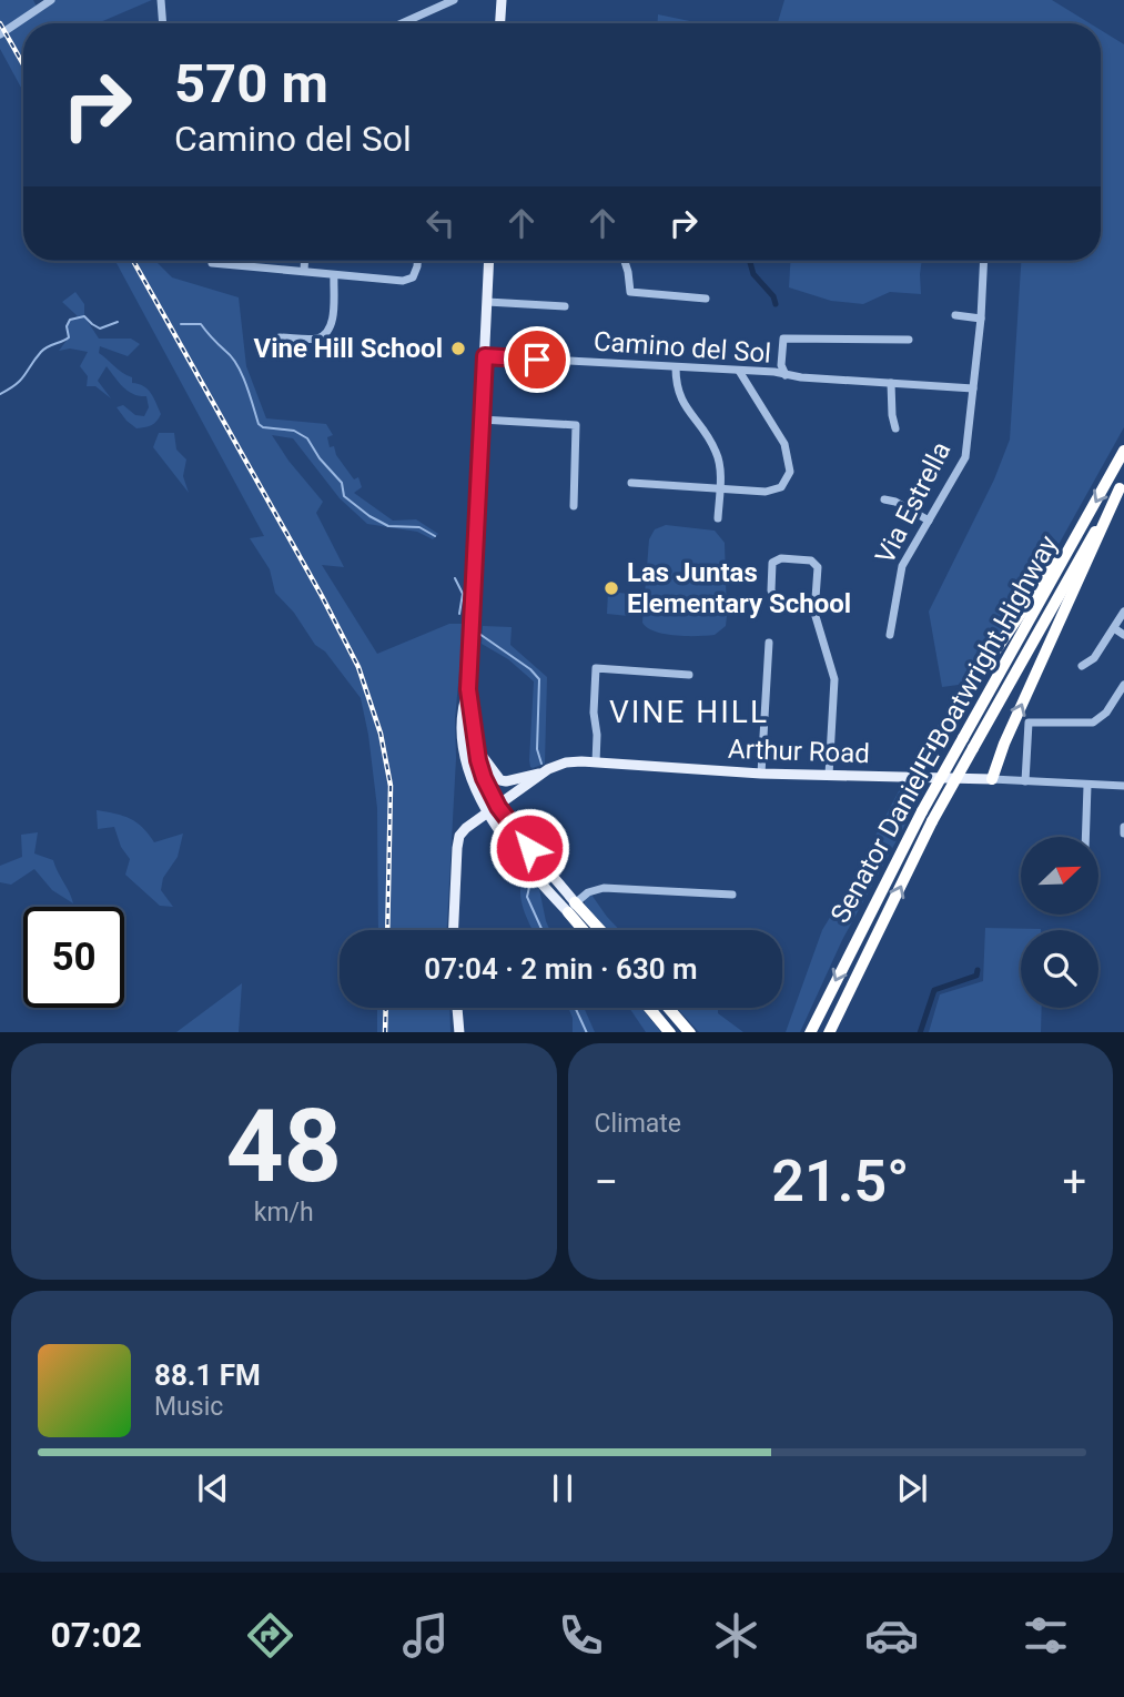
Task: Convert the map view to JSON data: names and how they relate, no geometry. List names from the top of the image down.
{
  "streets": {
    "highway": ["Senator Daniel E Boatwright Highway"],
    "main road": ["Arthur Road"],
    "street": ["Camino del Sol", "Via Estrella"]
  },
  "crossings": [
    ["Camino del Sol", "Via Estrella"]
  ],
  "districts": ["VINE HILL"],
  "places": ["Vine Hill School", "Las Juntas Elementary School"],
  "north": "top right",
  "page": {
    "turn": ["570 m", "Camino del Sol"],
    "limit": "50",
    "trip": "07:04 · 2 min · 630 m",
    "tile": [
      ["48", "km/h"],
      "Climate"
    ],
    "heat": ["−", "21.5°", "+"],
    "song": ["88.1 FM", "Music"],
    "tabs": "07:02"
  }
}
